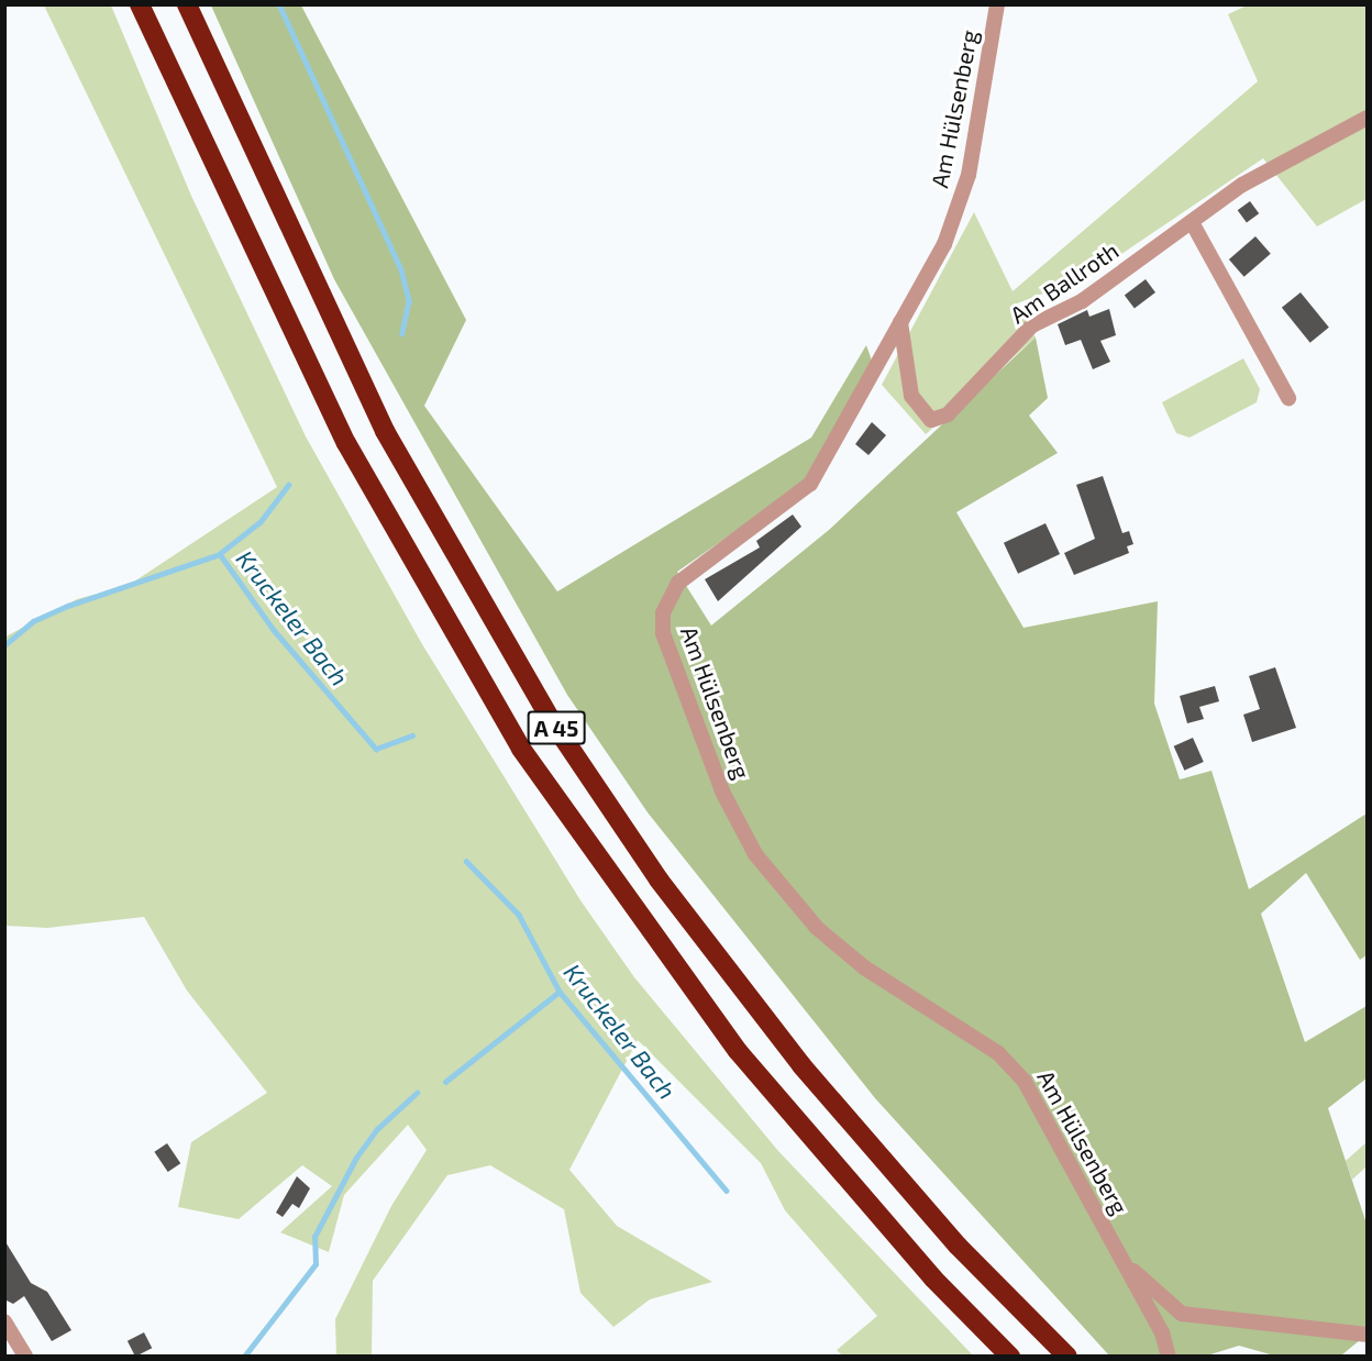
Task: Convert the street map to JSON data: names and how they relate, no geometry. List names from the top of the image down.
{
  "streets": {
    "highway": ["A 45"],
    "street": ["Am Hülsenberg", "Am Ballroth"]
  },
  "crossings": [
    ["Am Hülsenberg", "Am Ballroth"]
  ],
  "water": ["Kruckeler Bach"]
}
